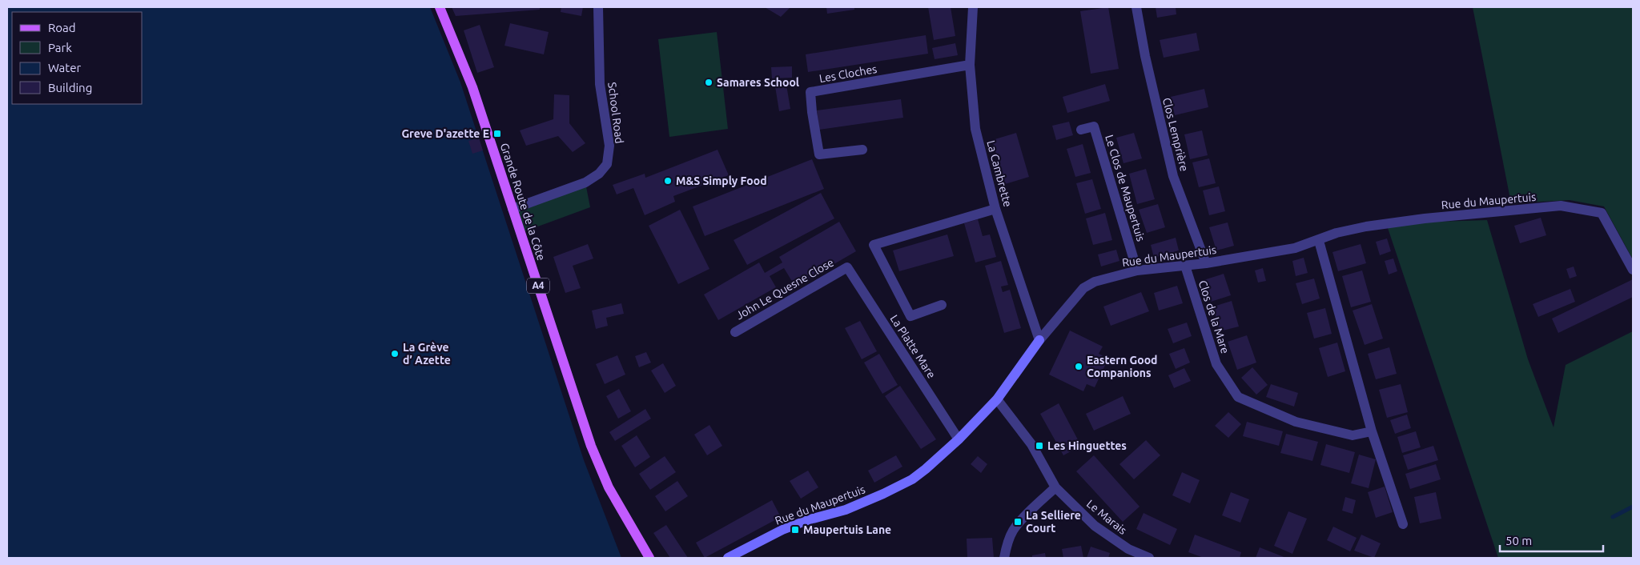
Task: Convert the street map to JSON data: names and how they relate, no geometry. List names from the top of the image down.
{
  "streets": {
    "main road": ["Grande Route de la Côte", "A4"],
    "street": [
      "Les Cloches",
      "School Road",
      "Clos Lemprière",
      "La Cambrette",
      "Le Clos de Maupertuis",
      "Rue du Maupertuis",
      "John Le Quesne Close",
      "Clos de la Mare",
      "La Platte Mare",
      "Le Marais"
    ]
  },
  "crossings": [
    ["Les Cloches", "La Cambrette"],
    ["School Road", "Grande Route de la Côte"],
    ["Clos Lemprière", "Rue du Maupertuis"],
    ["La Cambrette", "Rue du Maupertuis"],
    ["Le Clos de Maupertuis", "Rue du Maupertuis"],
    ["Rue du Maupertuis", "Clos de la Mare"],
    ["Rue du Maupertuis", "La Platte Mare"],
    ["Rue du Maupertuis", "Le Marais"],
    ["John Le Quesne Close", "La Platte Mare"]
  ],
  "places": {
    "other": [
      "Samares School",
      "M&S Simply Food",
      "La Grève d’ Azette",
      "Eastern Good Companions"
    ],
    "transit": [
      "Greve D'azette E",
      "Les Hinguettes",
      "La Selliere Court",
      "Maupertuis Lane"
    ]
  },
  "legend": [
    "Road",
    "Park",
    "Water",
    "Building"
  ],
  "scale_bar": "50 m"
}
